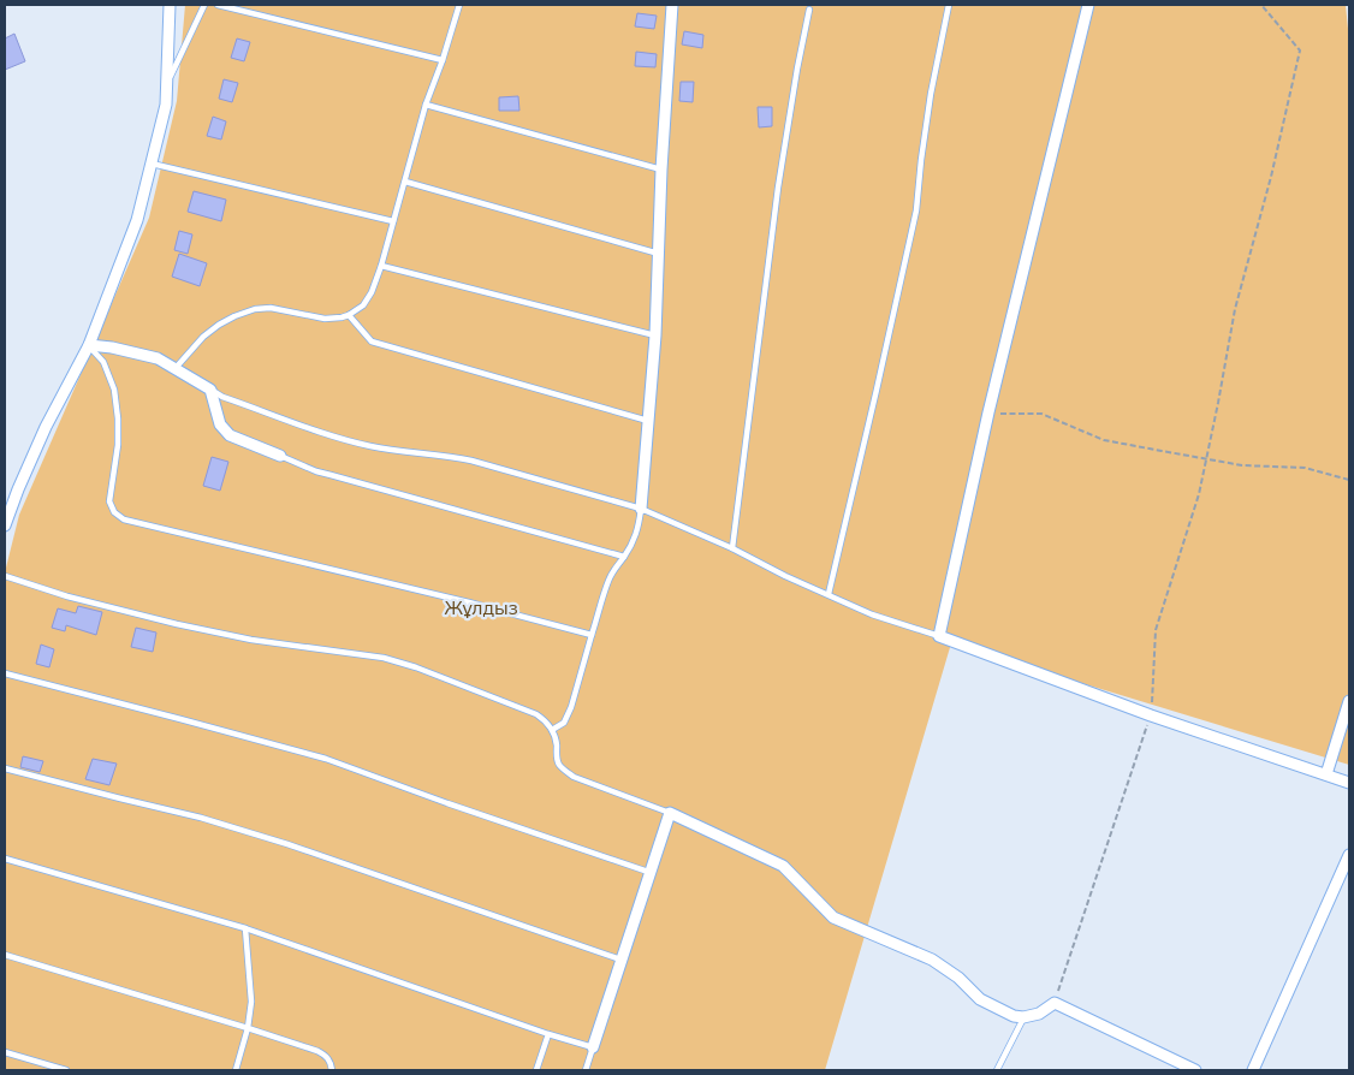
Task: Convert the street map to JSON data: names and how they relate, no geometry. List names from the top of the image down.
{
  "parks": ["Жұлдыз"]
}
